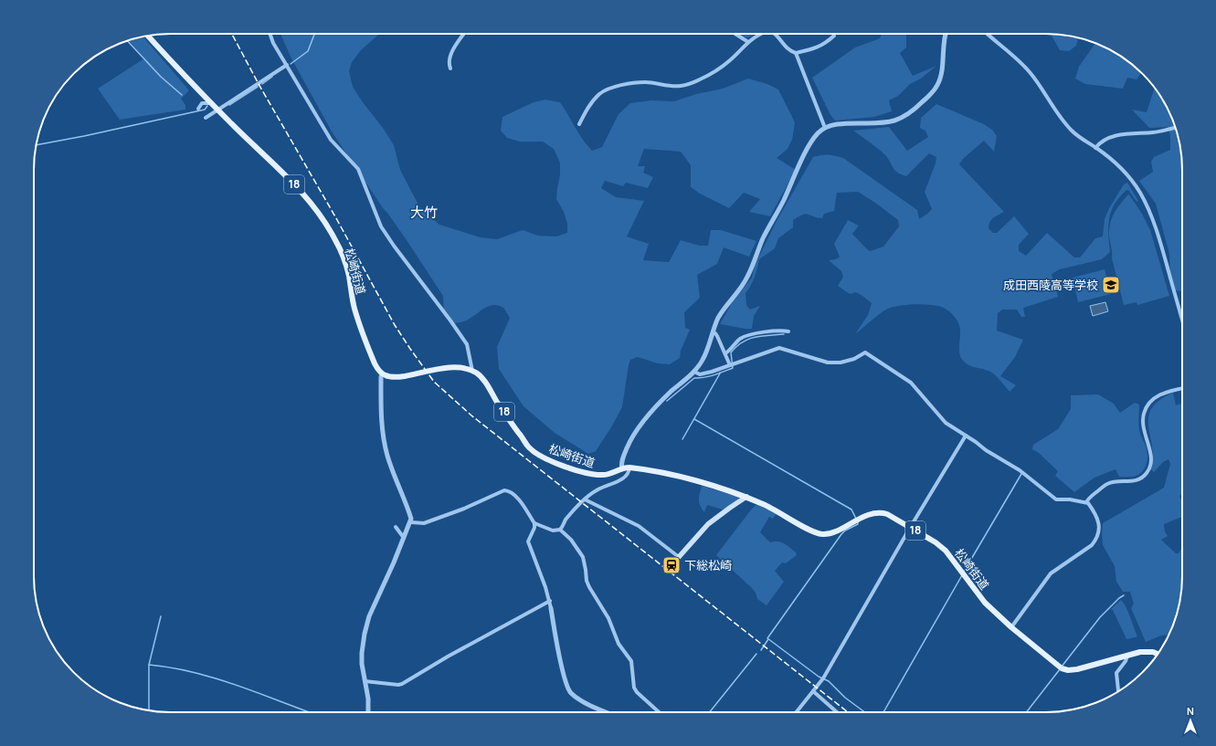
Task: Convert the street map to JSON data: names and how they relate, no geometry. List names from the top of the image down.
{
  "streets": {
    "main road": ["18", "松崎街道"]
  },
  "districts": ["大竹"],
  "places": {
    "school or university": ["成田西陵高等学校"],
    "station": ["下総松崎"]
  },
  "north": "top"
}
